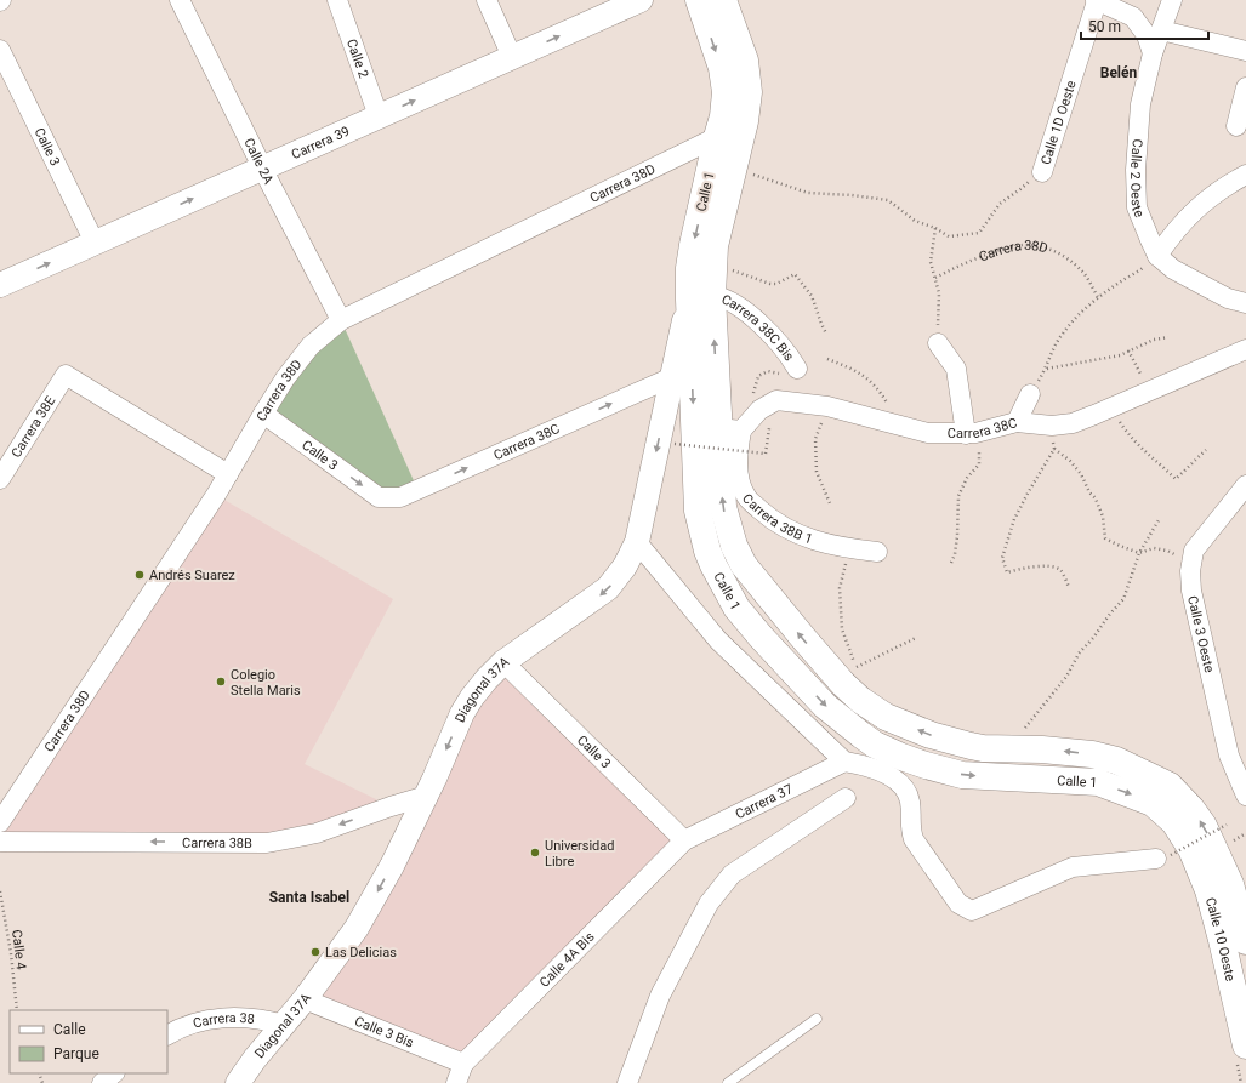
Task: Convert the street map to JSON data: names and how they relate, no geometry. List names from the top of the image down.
{
  "streets": {
    "main road": ["Calle 1", "Calle 10 Oeste"],
    "street": [
      "Calle 2",
      "Calle 1D Oeste",
      "Carrera 39",
      "Calle 3",
      "Calle 2A",
      "Calle 2 Oeste",
      "Carrera 38D",
      "Carrera 38C Bis",
      "Carrera 38E",
      "Carrera 38C",
      "Carrera 38B 1",
      "Calle 3 Oeste",
      "Diagonal 37A",
      "Carrera 37",
      "Carrera 38B",
      "Calle 4A Bis",
      "Carrera 38",
      "Calle 3 Bis"
    ],
    "path": ["Calle 4"]
  },
  "crossings": [
    ["Calle 2", "Carrera 39"],
    ["Carrera 39", "Calle 3"],
    ["Carrera 39", "Calle 2A"],
    ["Calle 3", "Carrera 38D"],
    ["Calle 3", "Carrera 38C"],
    ["Calle 3", "Diagonal 37A"],
    ["Calle 3", "Carrera 37"],
    ["Calle 3", "Calle 4A Bis"],
    ["Calle 2A", "Carrera 38D"],
    ["Carrera 38D", "Calle 1"],
    ["Carrera 38D", "Carrera 38E"],
    ["Calle 1", "Carrera 38C Bis"],
    ["Calle 1", "Carrera 38B 1"],
    ["Calle 1", "Diagonal 37A"],
    ["Calle 1", "Calle 10 Oeste"],
    ["Carrera 38C Bis", "Diagonal 37A"],
    ["Carrera 38C", "Diagonal 37A"],
    ["Diagonal 37A", "Carrera 38B"],
    ["Diagonal 37A", "Carrera 38"],
    ["Diagonal 37A", "Calle 3 Bis"],
    ["Carrera 37", "Calle 4A Bis"],
    ["Calle 4A Bis", "Calle 3 Bis"]
  ],
  "one_way": [
    "Carrera 39",
    "Carrera 38C",
    "Diagonal 37A",
    "Carrera 38B"
  ],
  "districts": ["Belén", "Santa Isabel"],
  "places": [
    "Andrés Suarez",
    "Colegio Stella Maris",
    "Universidad Libre",
    "Las Delicias"
  ],
  "legend": ["Calle", "Parque"],
  "scale_bar": "50 m"
}
